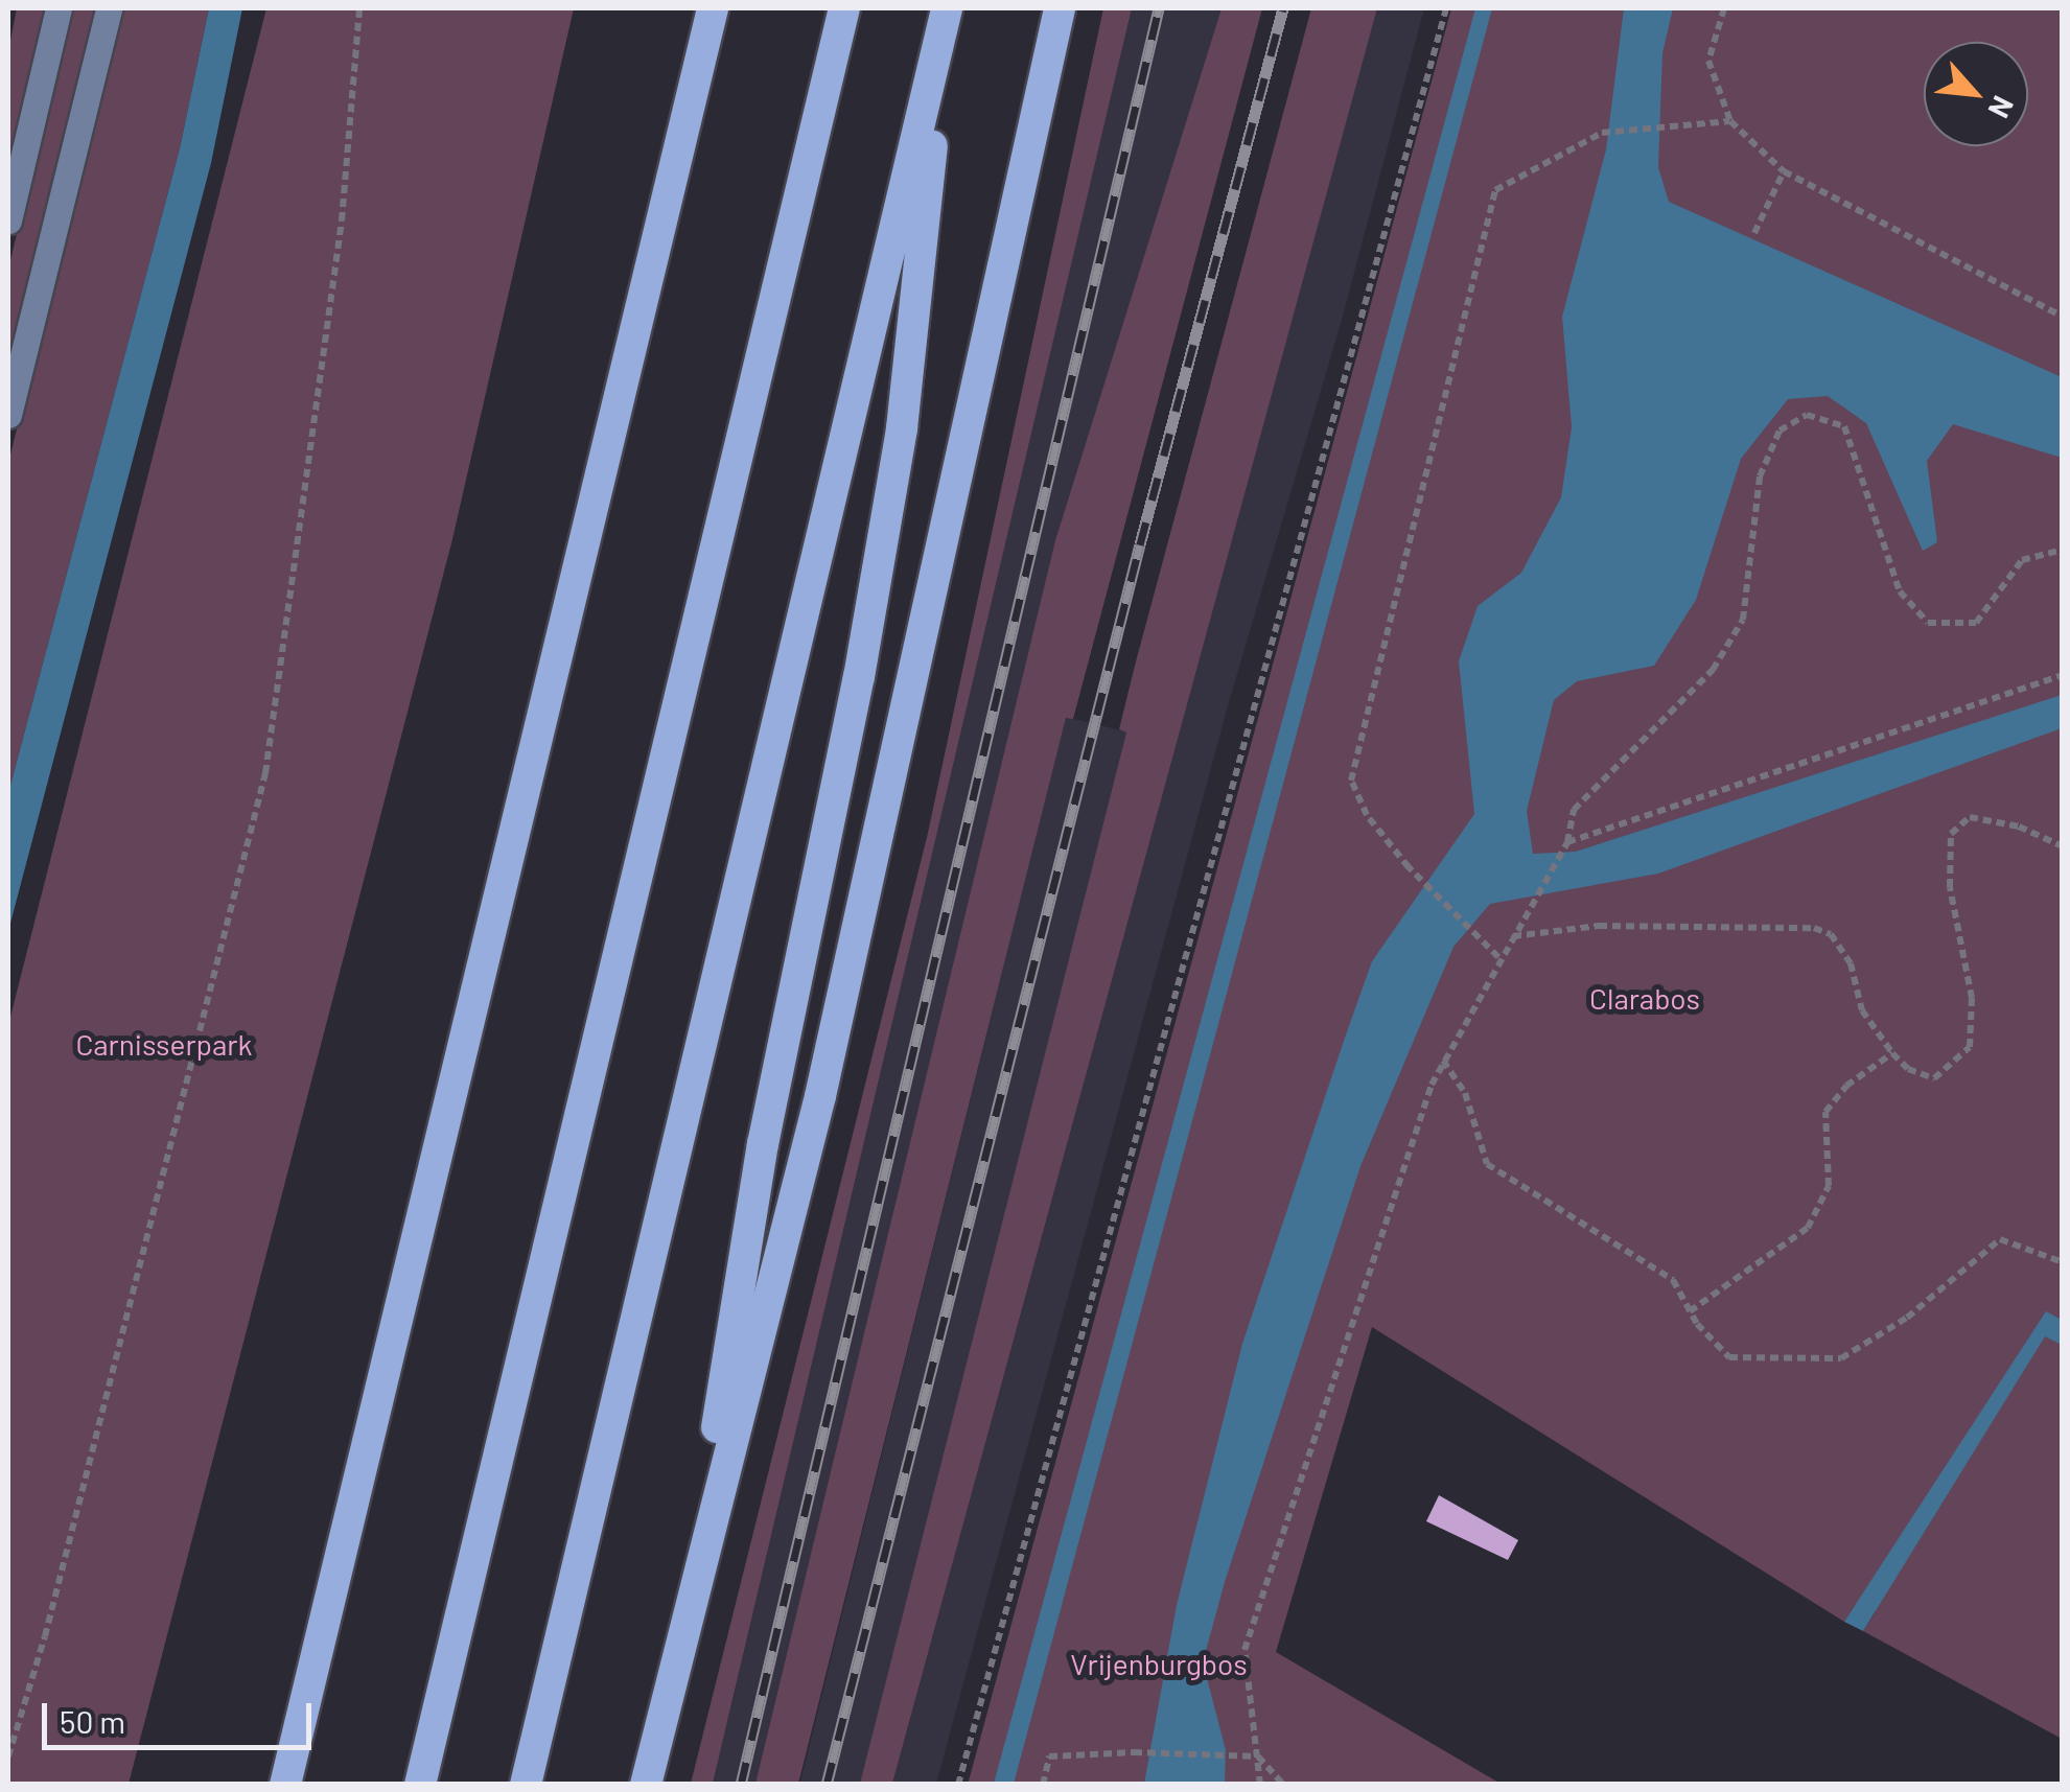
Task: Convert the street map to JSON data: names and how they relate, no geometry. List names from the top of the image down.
{
  "parks": ["Clarabos", "Carnisserpark", "Vrijenburgbos"],
  "scale_bar": "50 m",
  "north": "bottom right"
}
